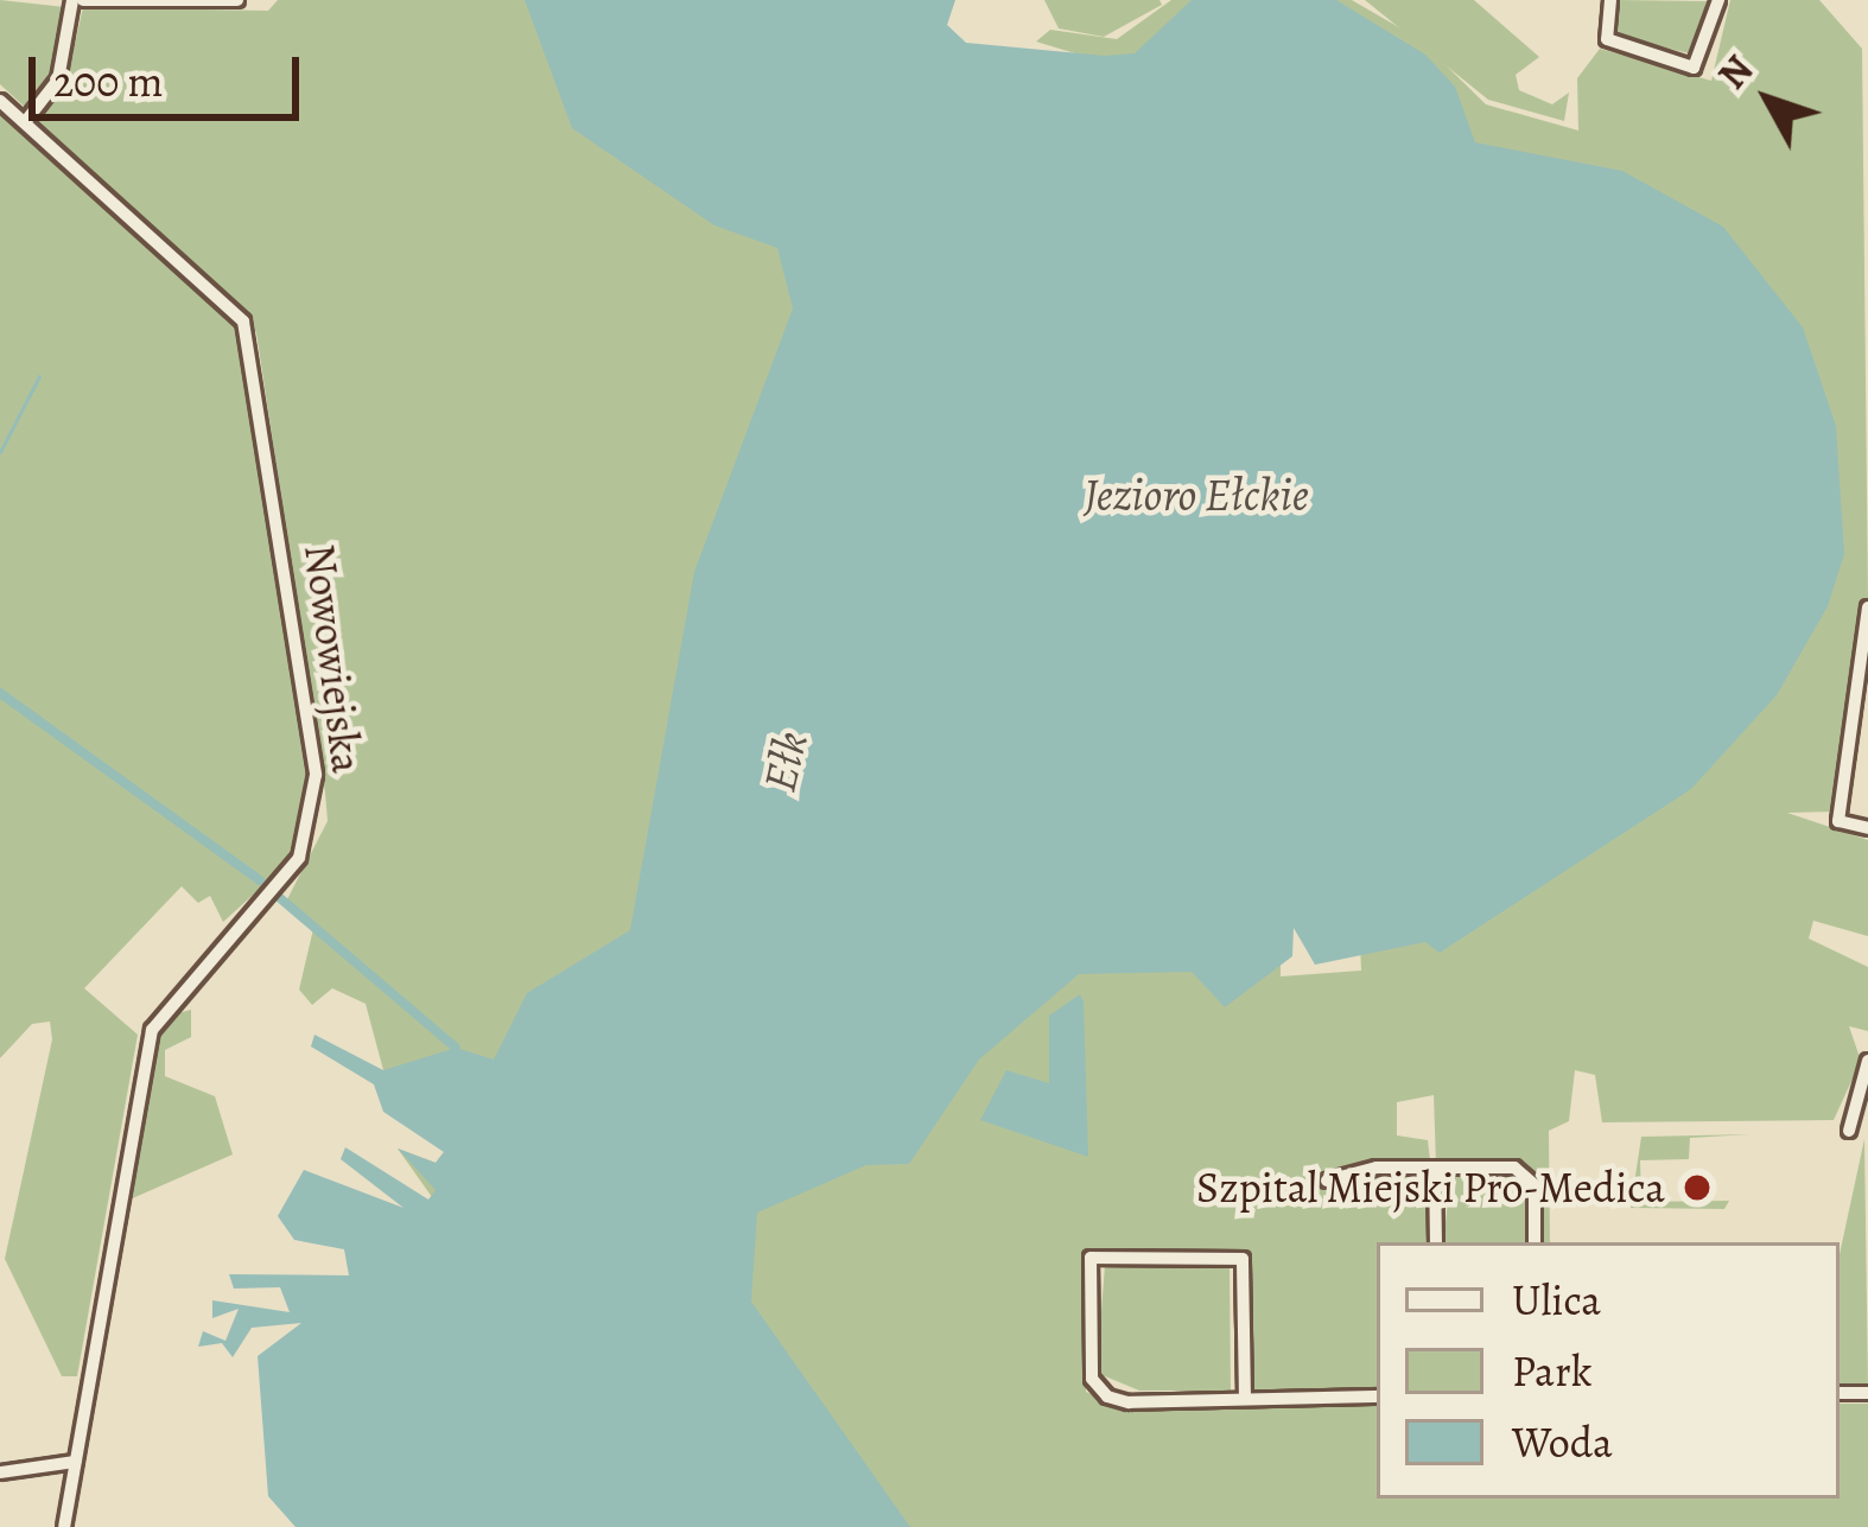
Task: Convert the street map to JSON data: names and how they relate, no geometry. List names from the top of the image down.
{
  "streets": {
    "street": ["Nowowiejska"]
  },
  "water": ["Jezioro Ełckie", "Ełk"],
  "places": ["Szpital Miejski Pro-Medica"],
  "legend": ["Ulica", "Park", "Woda"],
  "scale_bar": "200 m",
  "north": "top left"
}
